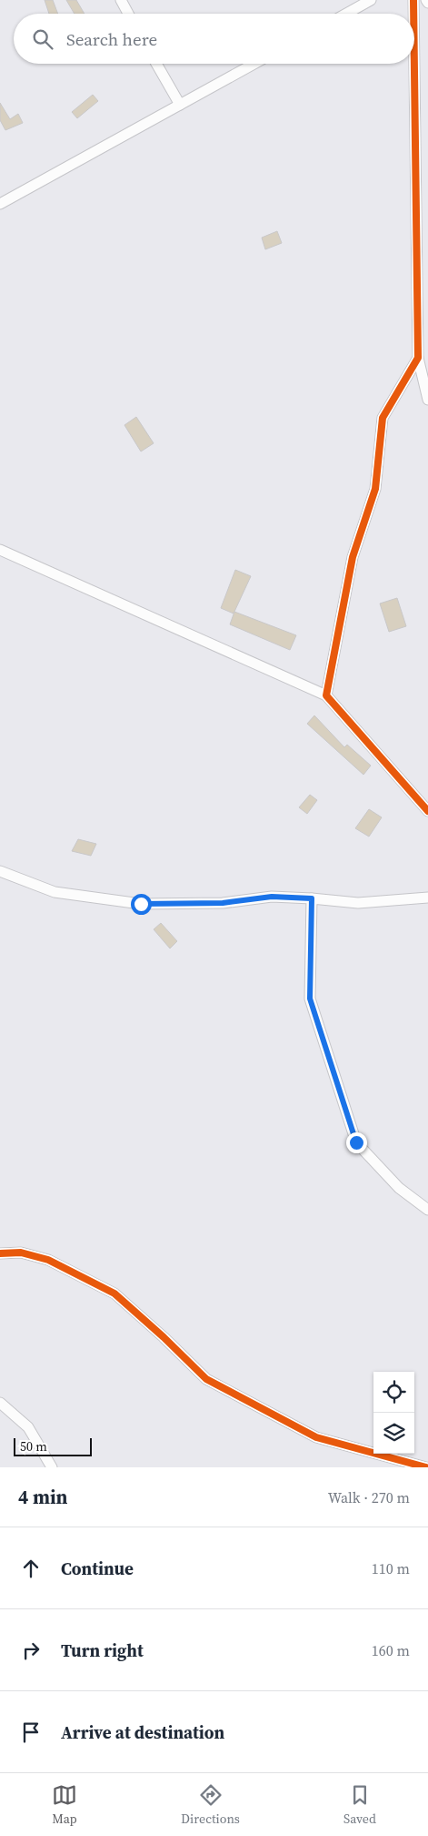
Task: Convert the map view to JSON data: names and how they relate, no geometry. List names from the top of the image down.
{
  "scale_bar": "50 m",
  "page": {
    "search": "Search here",
    "scale": "50 m",
    "heading": ["4 min", "Walk · 270 m"],
    "list": [
      ["Continue", "110 m"],
      ["Turn right", "160 m"],
      "Arrive at destination"
    ],
    "nav": ["Map", "Directions", "Saved"]
  }
}
